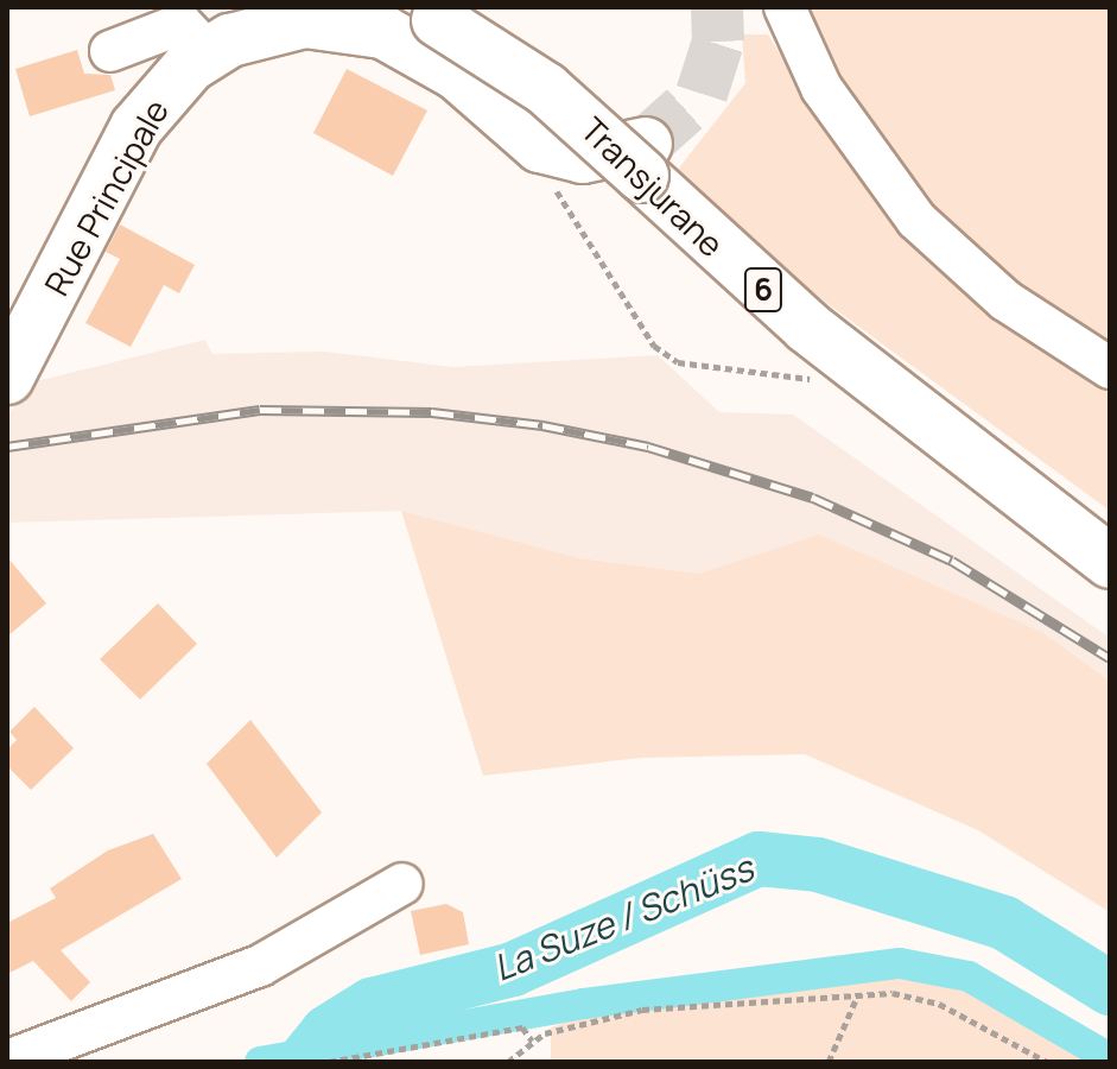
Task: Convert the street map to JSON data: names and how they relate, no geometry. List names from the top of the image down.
{
  "streets": {
    "main road": ["Transjurane", "Rue Principale", "6"]
  },
  "water": ["La Suze / Schüss"]
}
